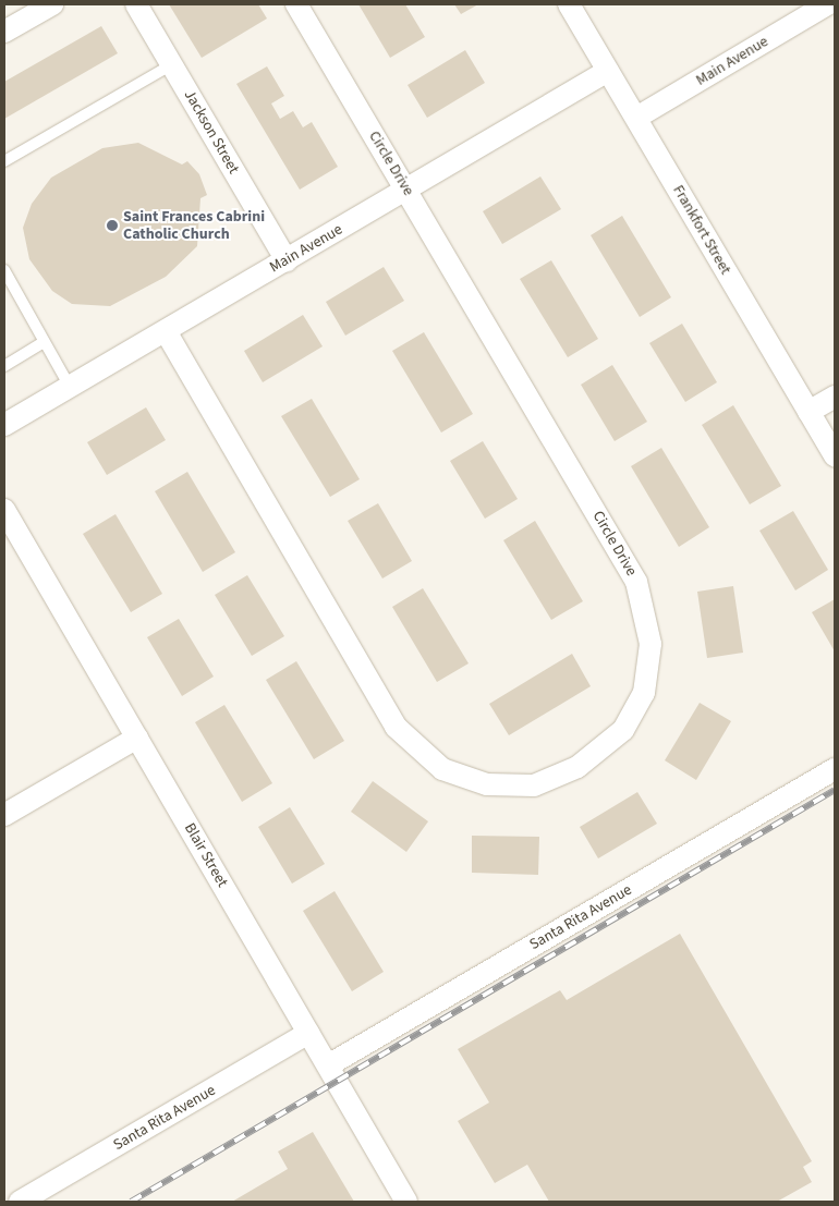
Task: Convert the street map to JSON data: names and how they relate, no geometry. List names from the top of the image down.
{
  "streets": {
    "street": [
      "Main Avenue",
      "Jackson Street",
      "Circle Drive",
      "Frankfort Street",
      "Blair Street",
      "Santa Rita Avenue"
    ]
  },
  "crossings": [
    ["Main Avenue", "Jackson Street"],
    ["Main Avenue", "Circle Drive"],
    ["Main Avenue", "Frankfort Street"],
    ["Blair Street", "Santa Rita Avenue"]
  ],
  "places": ["Saint Frances Cabrini Catholic Church"]
}
